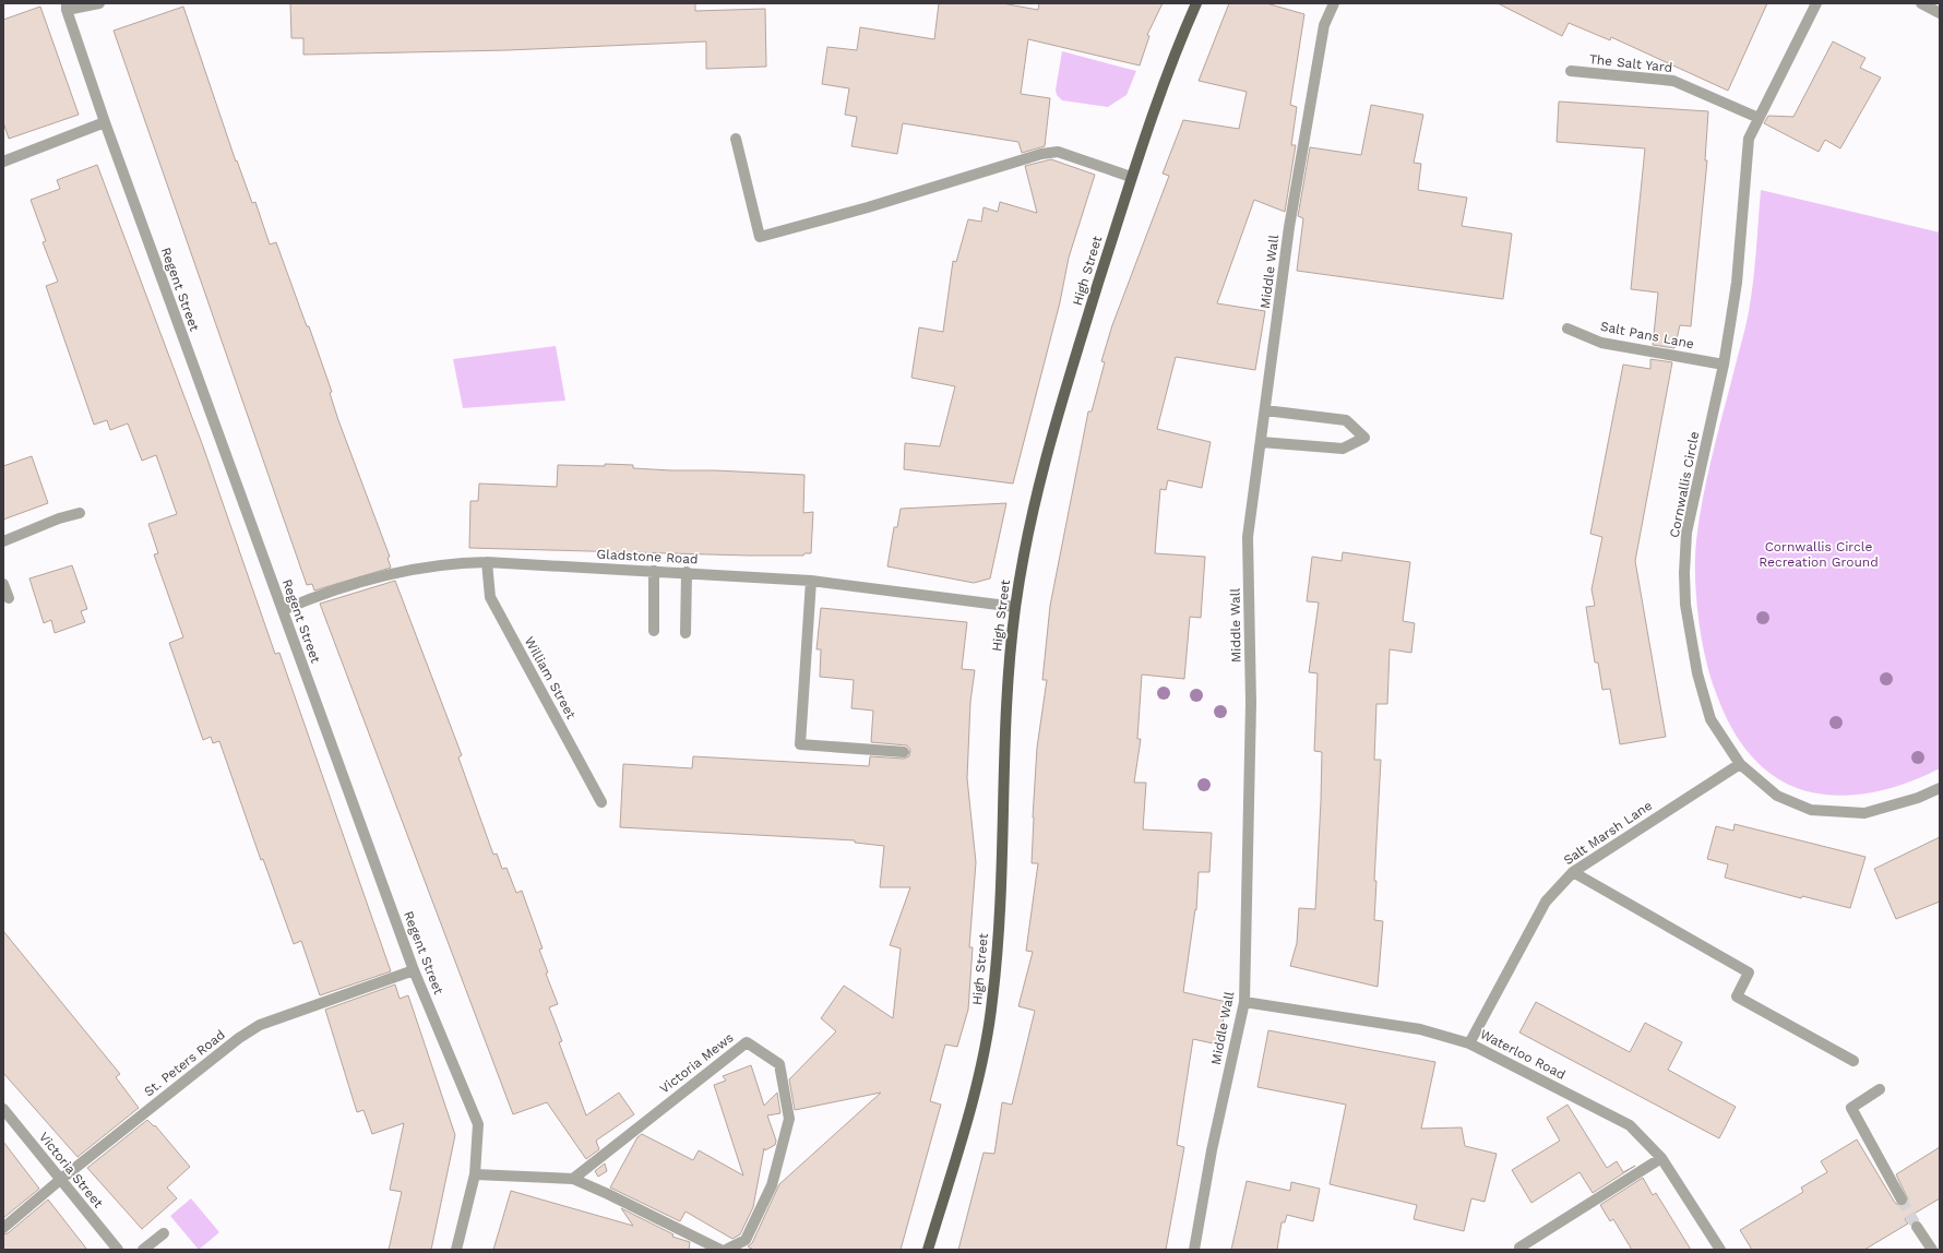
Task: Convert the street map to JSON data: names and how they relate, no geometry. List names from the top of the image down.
{
  "streets": {
    "main road": ["High Street"],
    "street": [
      "The Salt Yard",
      "Middle Wall",
      "Regent Street",
      "Salt Pans Lane",
      "Cornwallis Circle",
      "Gladstone Road",
      "William Street",
      "Salt Marsh Lane",
      "Waterloo Road",
      "St. Peters Road",
      "Victoria Mews",
      "Victoria Street"
    ]
  },
  "crossings": [
    ["The Salt Yard", "Cornwallis Circle"],
    ["High Street", "Gladstone Road"],
    ["Middle Wall", "Waterloo Road"],
    ["Regent Street", "Gladstone Road"],
    ["Regent Street", "St. Peters Road"],
    ["Salt Pans Lane", "Cornwallis Circle"],
    ["Cornwallis Circle", "Salt Marsh Lane"],
    ["Gladstone Road", "William Street"],
    ["Salt Marsh Lane", "Waterloo Road"],
    ["St. Peters Road", "Victoria Street"]
  ],
  "parks": ["Cornwallis Circle Recreation Ground"]
}
